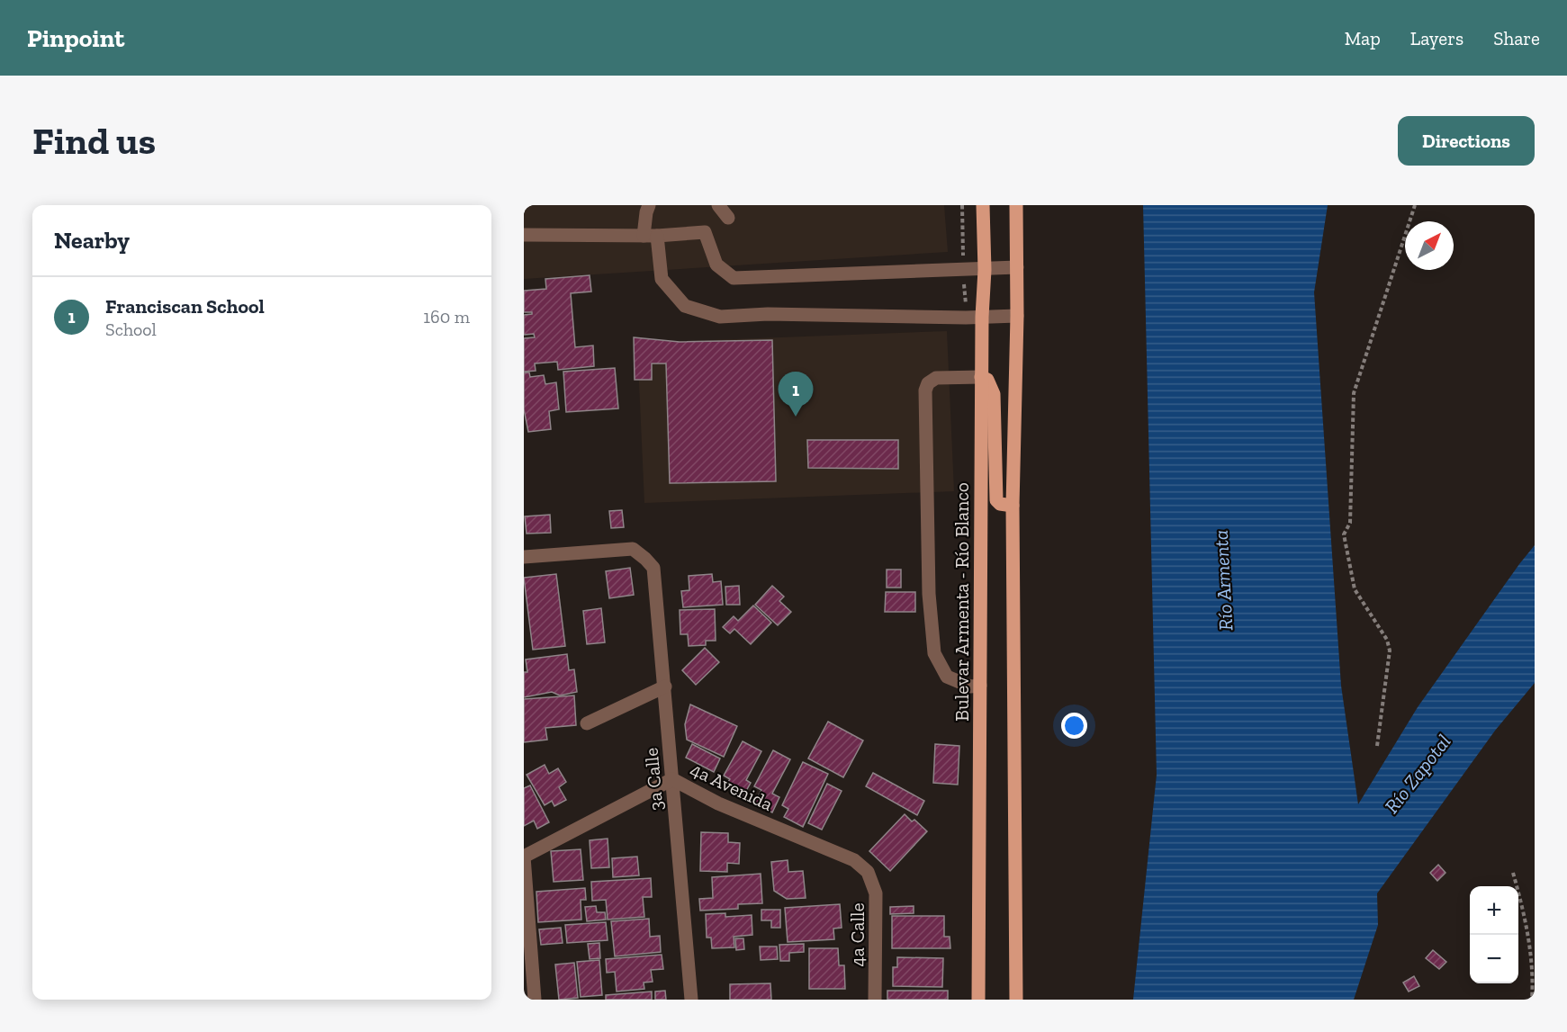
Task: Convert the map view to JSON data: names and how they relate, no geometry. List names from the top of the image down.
{
  "streets": {
    "main road": ["Bulevar Armenta - Río Blanco"],
    "street": ["3a Calle", "4a Avenida", "4a Calle"]
  },
  "crossings": [
    ["3a Calle", "4a Avenida"],
    ["4a Avenida", "4a Calle"]
  ],
  "water": ["Río Armenta", "Río Zapotal"],
  "north": "top right",
  "page": {
    "header": "Pinpoint",
    "nav": ["Map", "Layers", "Share"],
    "buttons": "Directions",
    "title": "Find us",
    "heading": "Nearby",
    "list": [
      {
        "mark": "1",
        "name": "Franciscan School",
        "note": "School",
        "value": "160 m"
      }
    ],
    "pins": "1",
    "map_buttons": ["+", "−"]
  }
}
